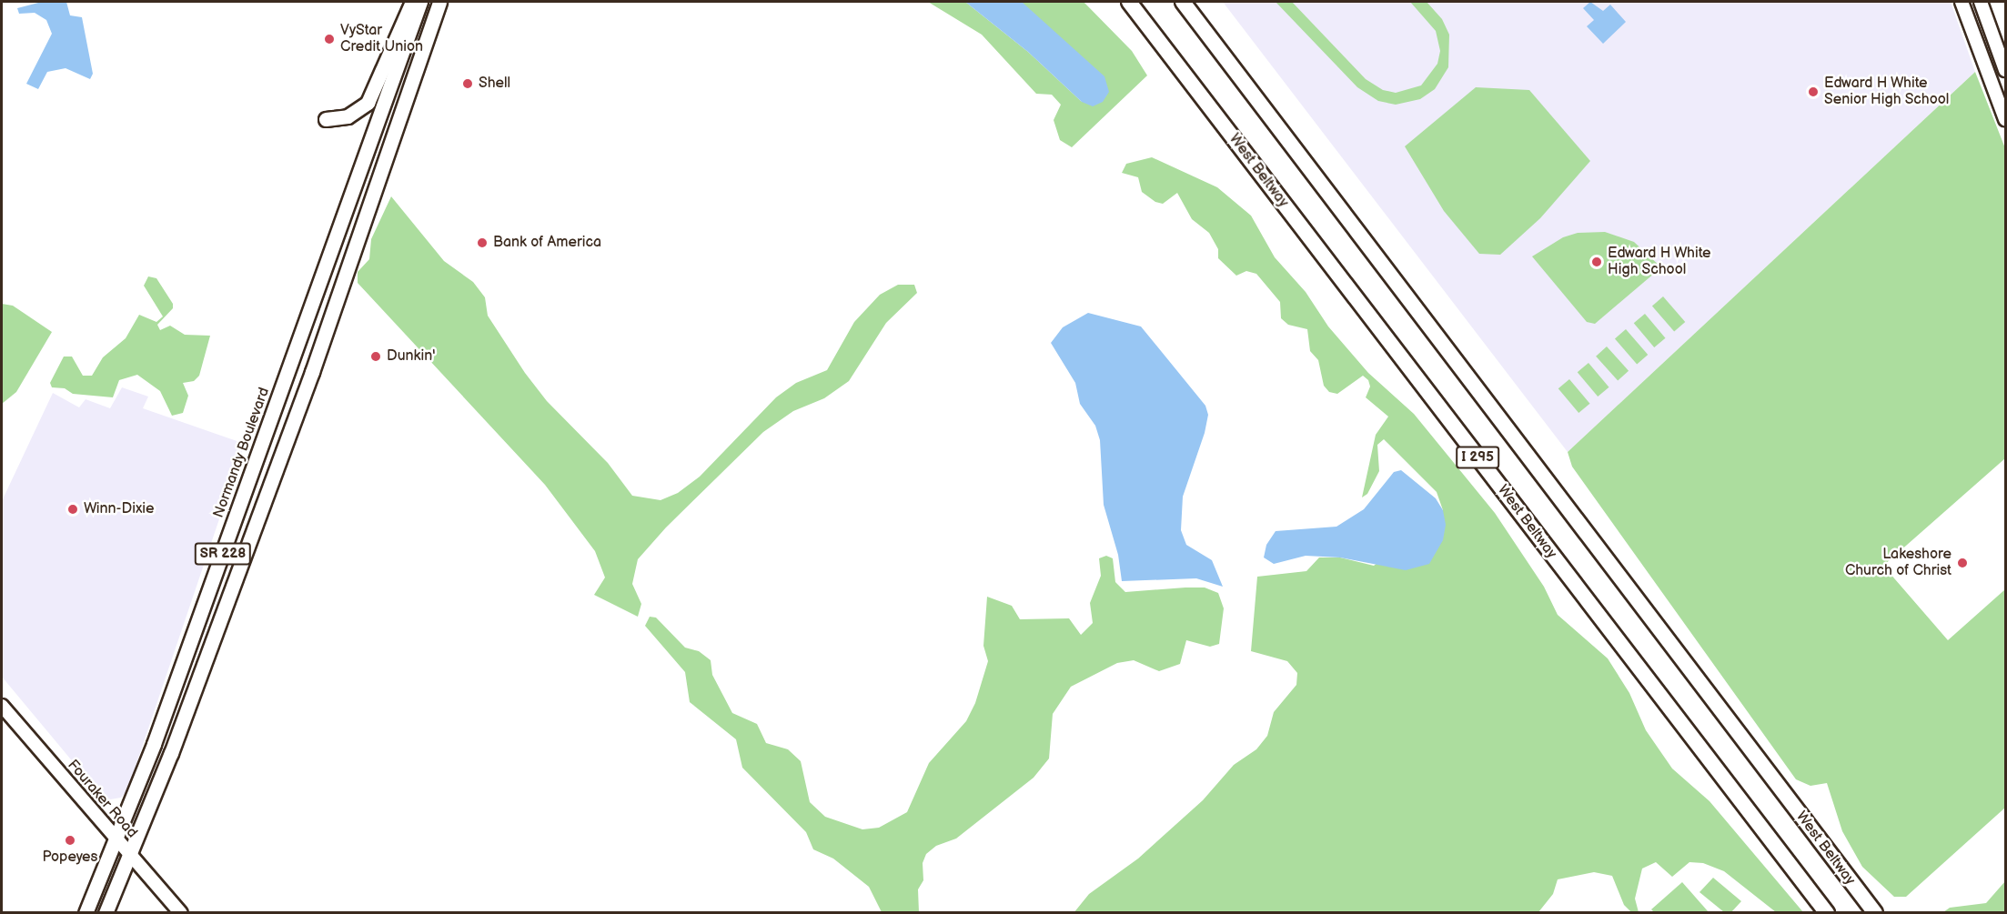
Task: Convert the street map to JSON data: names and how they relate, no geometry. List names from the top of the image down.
{
  "streets": {
    "highway": ["West Beltway", "I 295"],
    "main road": ["Normandy Boulevard", "SR 228", "Fouraker Road"]
  },
  "crossings": [
    ["Normandy Boulevard", "Fouraker Road"],
    ["SR 228", "Fouraker Road"]
  ],
  "places": [
    "VyStar Credit Union",
    "Shell",
    "Edward H White Senior High School",
    "Bank of America",
    "Edward H White High School",
    "Dunkin'",
    "Winn-Dixie",
    "Lakeshore Church of Christ",
    "Popeyes"
  ]
}
